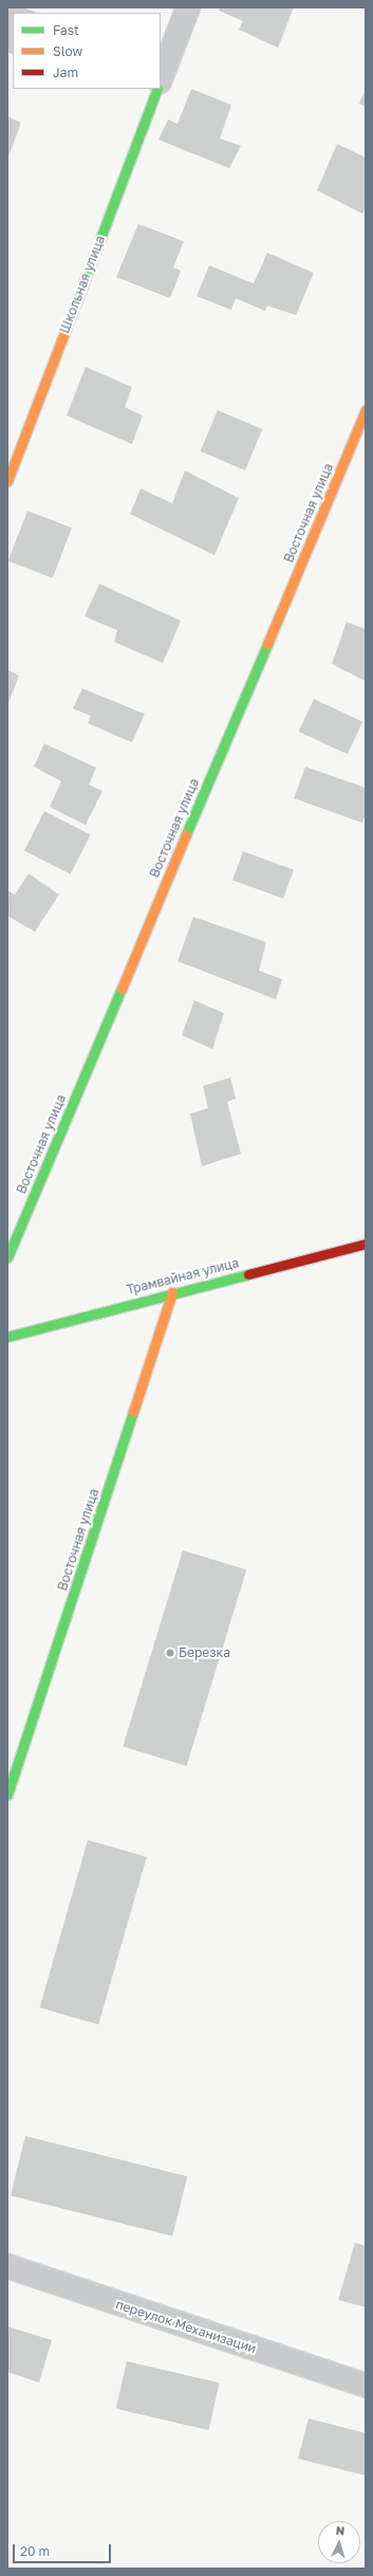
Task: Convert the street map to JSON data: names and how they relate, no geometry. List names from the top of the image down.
{
  "streets": {
    "street": [
      "Школьная улица",
      "Восточная улица",
      "Трамвайная улица",
      "переулок Механизации"
    ]
  },
  "crossings": [
    ["Восточная улица", "Трамвайная улица"]
  ],
  "places": ["Березка"],
  "legend": ["Fast", "Slow", "Jam"],
  "scale_bar": "20 m",
  "north": "top"
}
